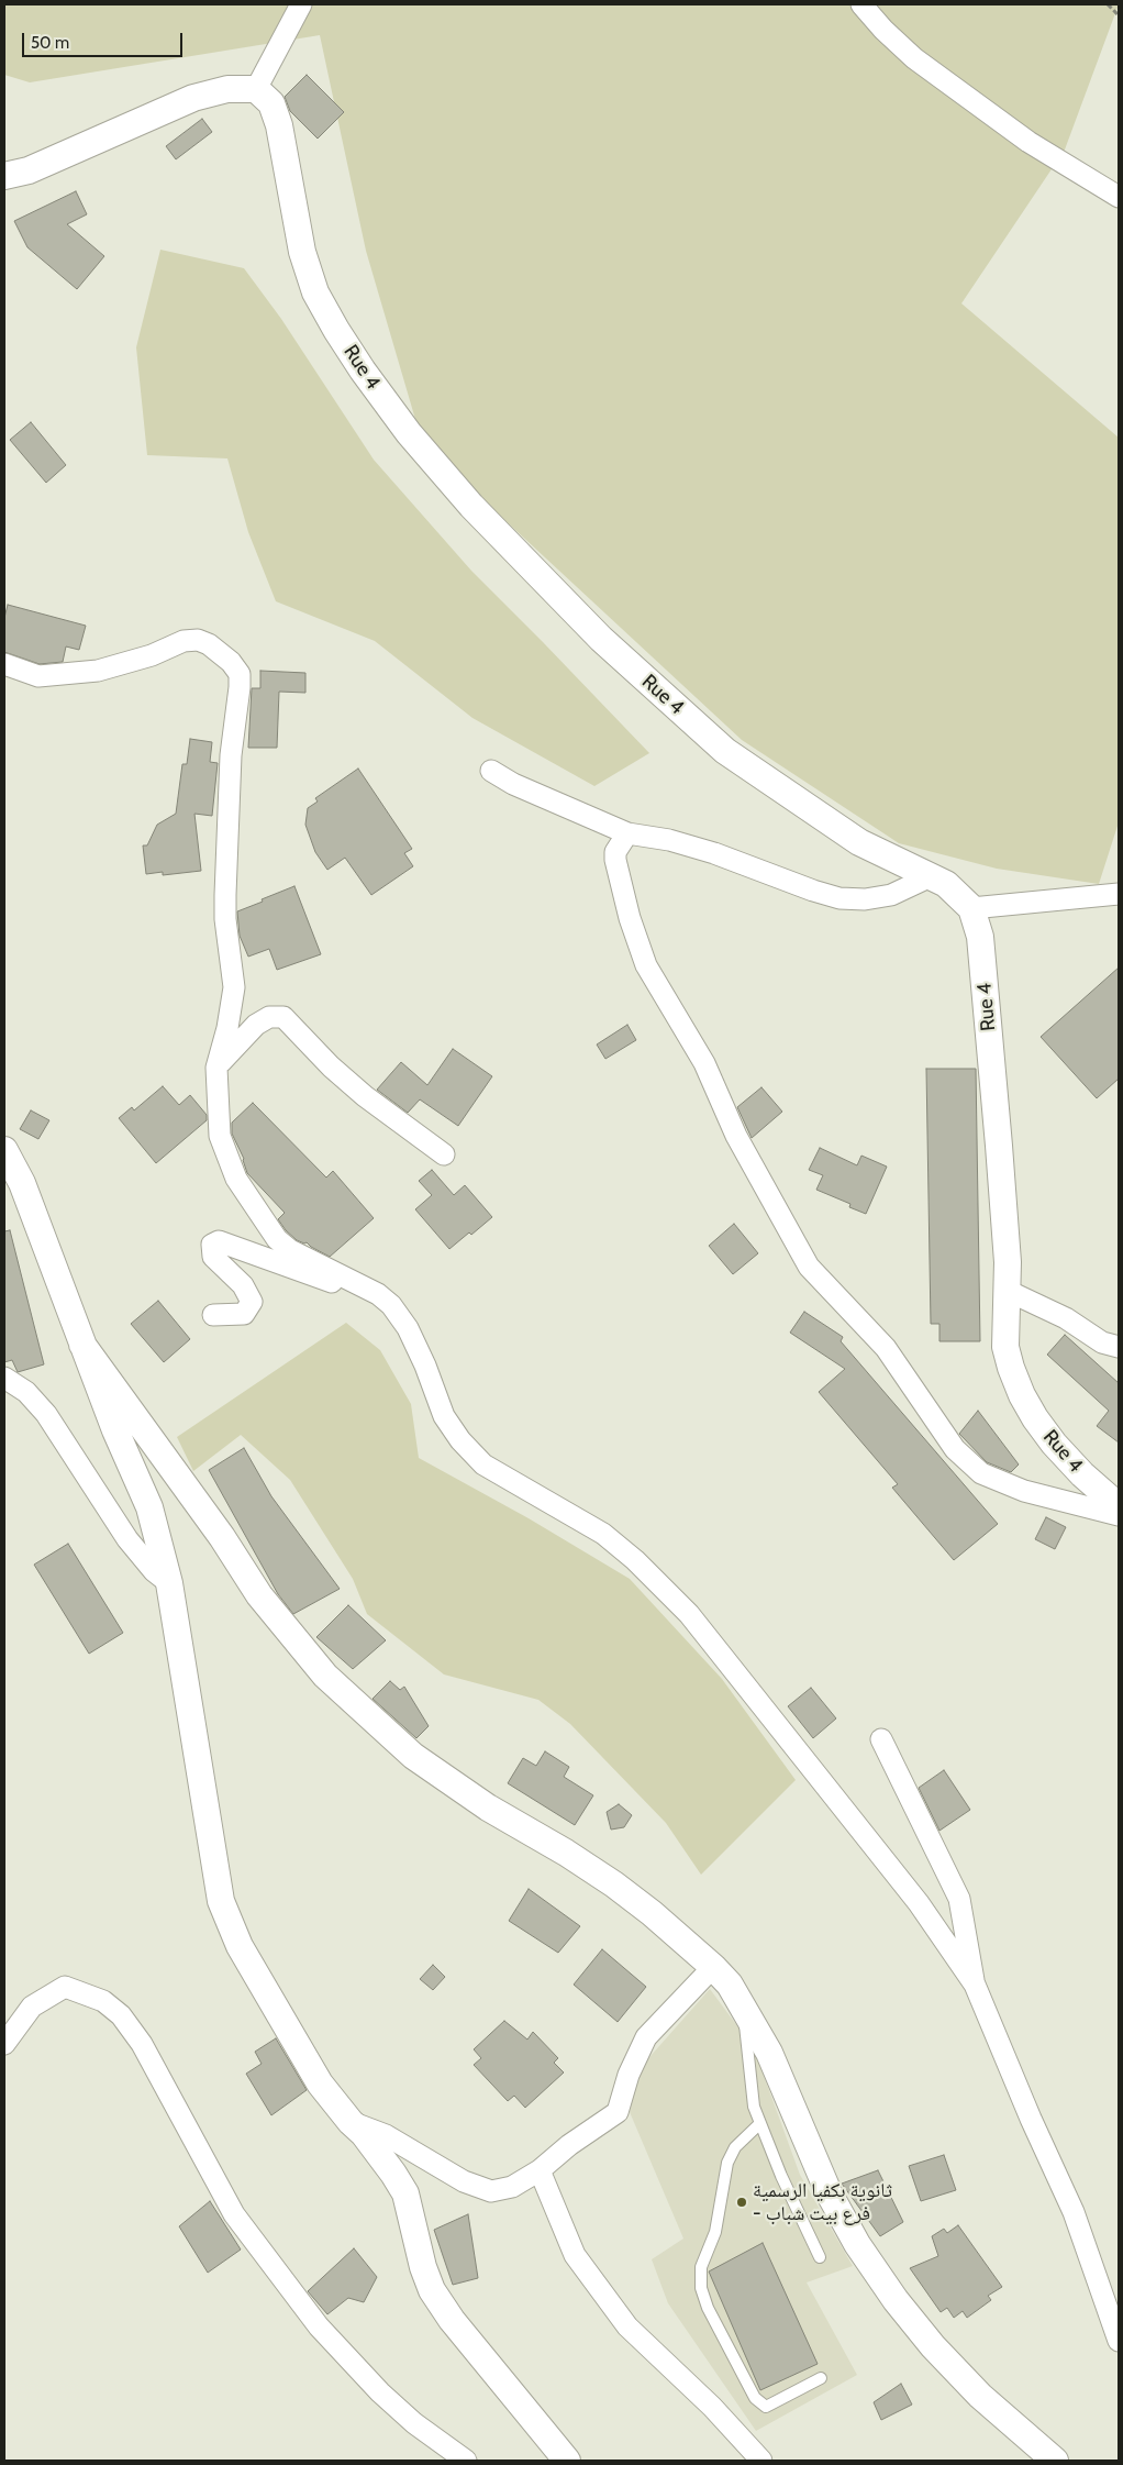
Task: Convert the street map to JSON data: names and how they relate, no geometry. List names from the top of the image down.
{
  "streets": {
    "street": ["Rue 4"]
  },
  "places": ["ثانوية بكفيا الرسمية - فرع بيت شباب"],
  "scale_bar": "50 m"
}
